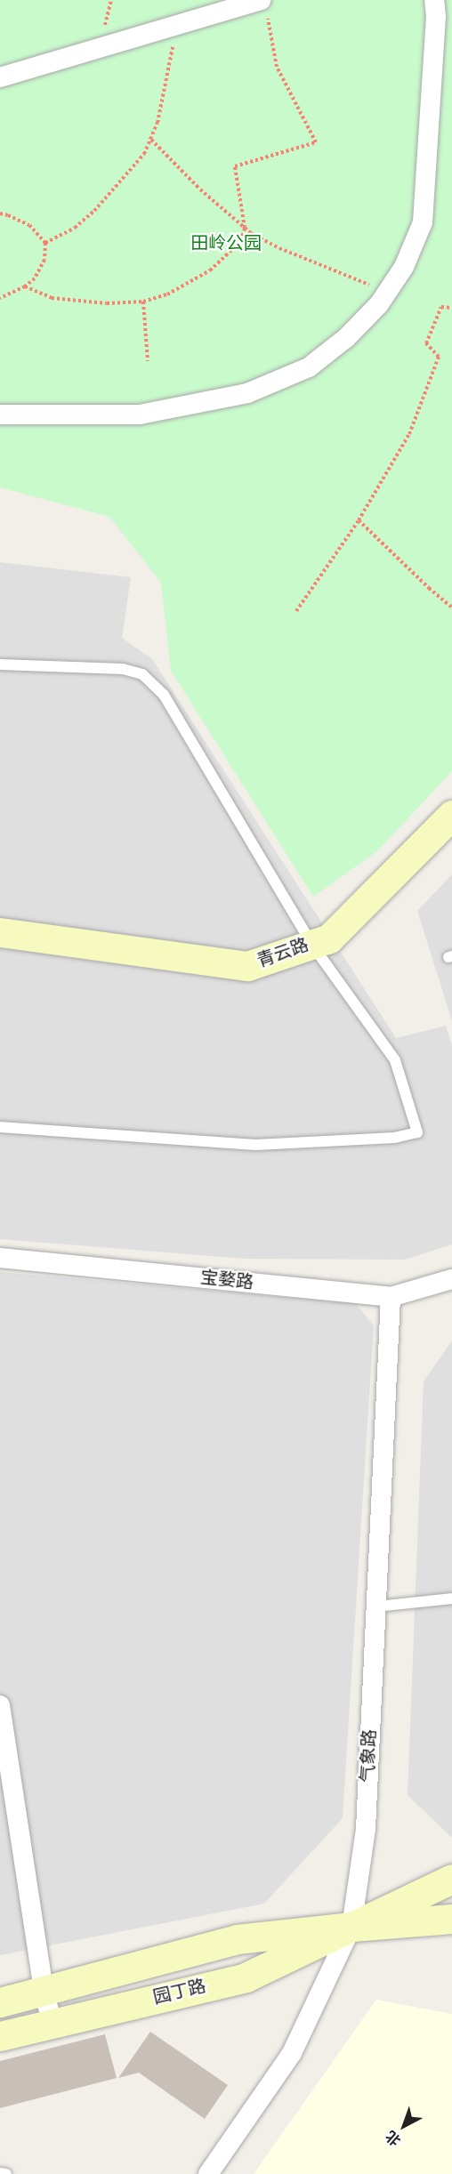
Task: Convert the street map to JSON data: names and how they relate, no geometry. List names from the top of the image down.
{
  "streets": {
    "main road": ["青云路", "园丁路"],
    "street": ["宝婺路", "气象路"]
  },
  "crossings": [
    ["宝婺路", "气象路"],
    ["气象路", "园丁路"]
  ],
  "parks": ["田岭公园"],
  "north": "bottom left"
}
